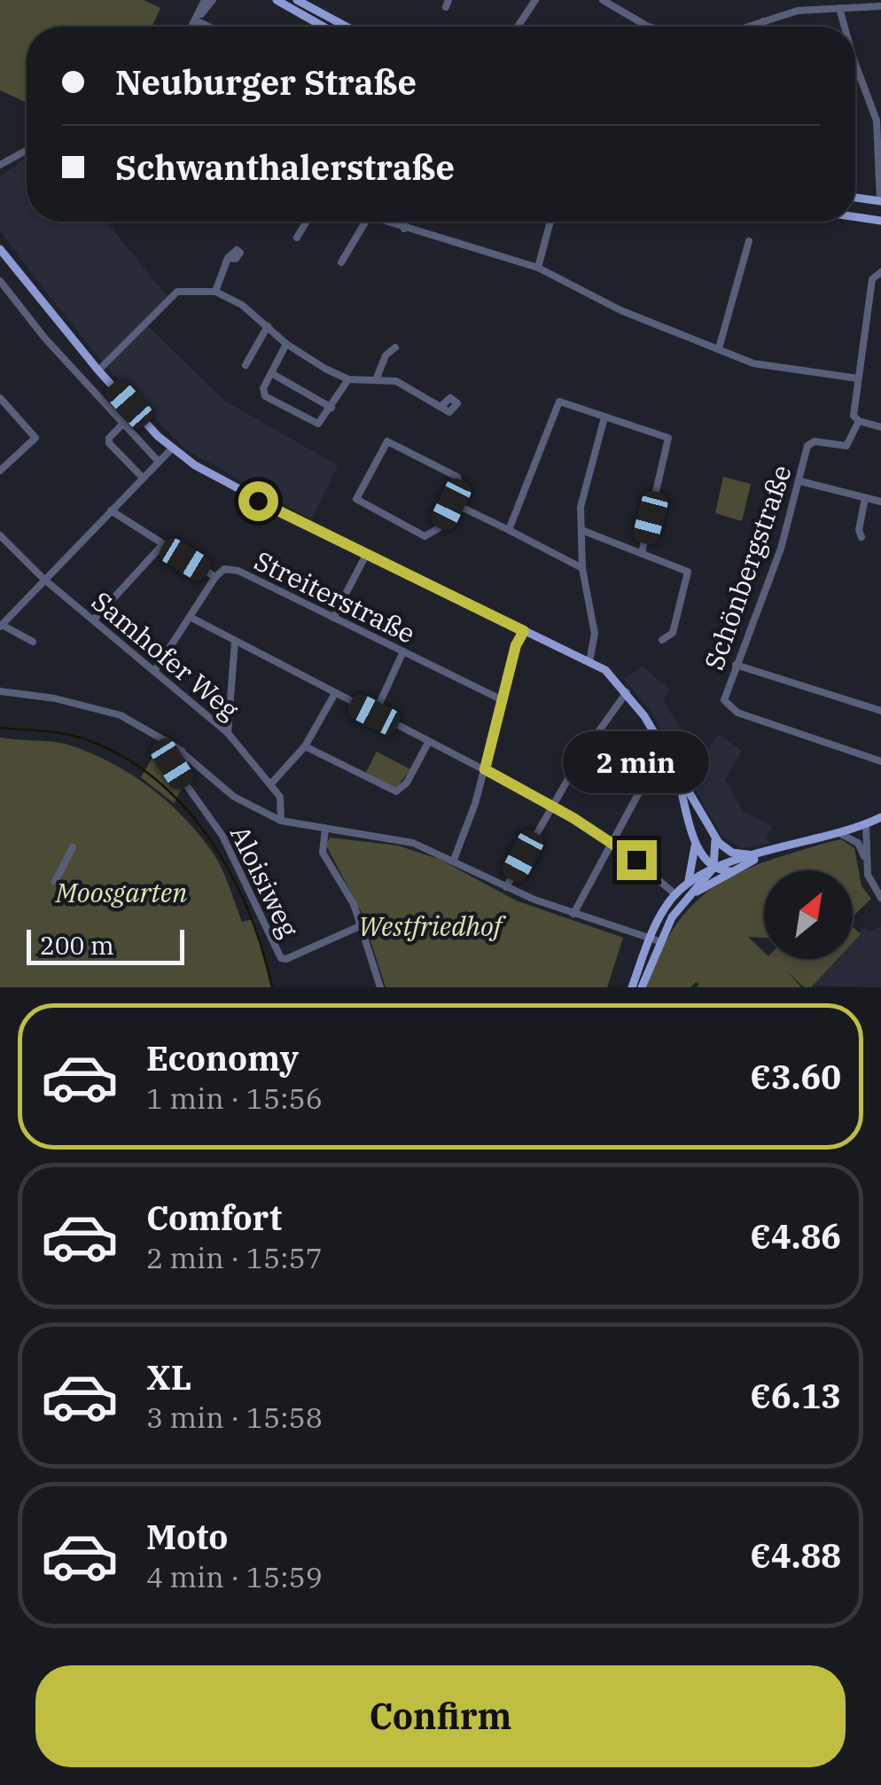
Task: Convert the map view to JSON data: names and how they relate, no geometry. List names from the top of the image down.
{
  "streets": {
    "street": [
      "Schönbergstraße",
      "Streiterstraße",
      "Samhofer Weg",
      "Aloisiweg"
    ]
  },
  "parks": ["Moosgarten", "Westfriedhof"],
  "scale_bar": "200 m",
  "north": "top right",
  "page": {
    "banner": ["Neuburger Straße", "Schwanthalerstraße"],
    "bubble": "2 min",
    "scale": "200 m",
    "list": [
      {
        "name": "Economy",
        "note": "1 min · 15:56",
        "value": "€3.60"
      },
      {
        "name": "Comfort",
        "note": "2 min · 15:57",
        "value": "€4.86"
      },
      {
        "name": "XL",
        "note": "3 min · 15:58",
        "value": "€6.13"
      },
      {
        "name": "Moto",
        "note": "4 min · 15:59",
        "value": "€4.88"
      }
    ],
    "buttons": "Confirm"
  }
}
